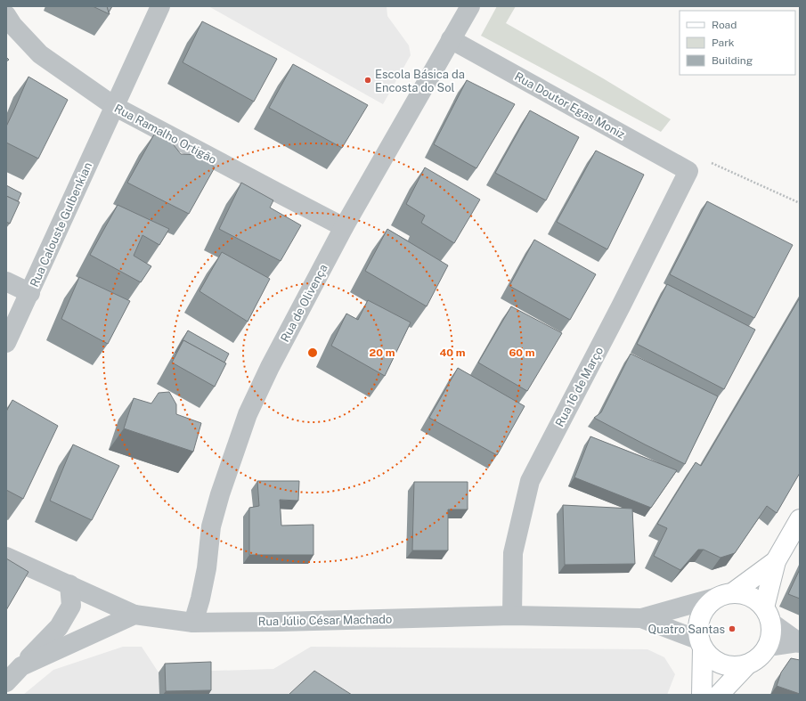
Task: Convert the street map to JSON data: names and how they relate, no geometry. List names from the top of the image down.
{
  "streets": {
    "street": [
      "Rua Doutor Egas Moniz",
      "Rua Ramalho Ortigão",
      "Rua Calouste Gulbenkian",
      "Rua de Olivença",
      "Rua 16 de Março",
      "Rua Júlio César Machado"
    ]
  },
  "crossings": [
    ["Rua Doutor Egas Moniz", "Rua de Olivença"],
    ["Rua Doutor Egas Moniz", "Rua 16 de Março"],
    ["Rua Ramalho Ortigão", "Rua Calouste Gulbenkian"],
    ["Rua Ramalho Ortigão", "Rua de Olivença"],
    ["Rua de Olivença", "Rua Júlio César Machado"],
    ["Rua 16 de Março", "Rua Júlio César Machado"]
  ],
  "places": ["Escola Básica da Encosta do Sol", "Quatro Santas"],
  "legend": ["Road", "Park", "Building"],
  "rings": ["20 m", "40 m", "60 m"]
}
